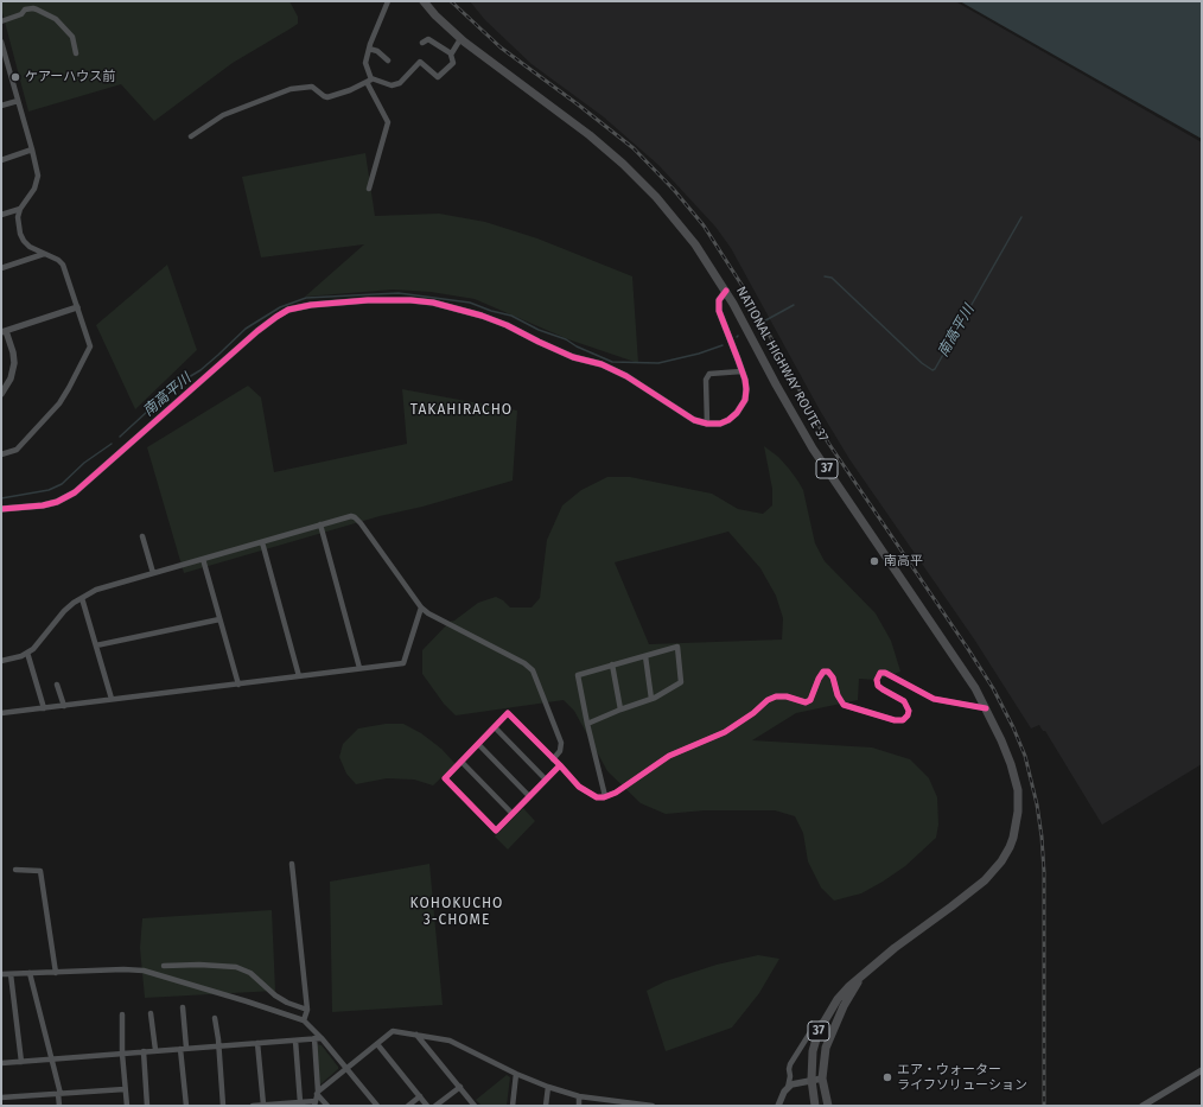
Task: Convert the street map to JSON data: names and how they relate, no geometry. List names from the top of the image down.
{
  "streets": {
    "highway": ["NATIONAL HIGHWAY ROUTE 37", "37"]
  },
  "districts": ["TAKAHIRACHO", "KOHOKUCHO 3-CHOME"],
  "water": ["南高平川"],
  "places": ["ケアーハウス前", "南高平", "エア・ウォーター ライフソリューション"]
}
